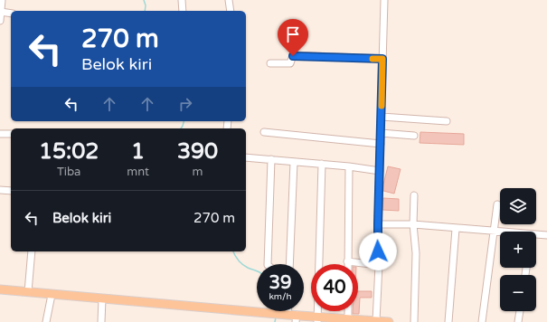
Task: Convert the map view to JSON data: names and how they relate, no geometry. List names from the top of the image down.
{
  "page": {
    "turn": ["270 m", "Belok kiri"],
    "eta": [
      "15:02",
      "Tiba",
      "1",
      "mnt",
      "390",
      "m"
    ],
    "map_buttons": ["+", "−"],
    "list": [
      {
        "name": "Belok kiri",
        "value": "270 m"
      }
    ],
    "speed": "39 km/h",
    "limit": "40"
  }
}
